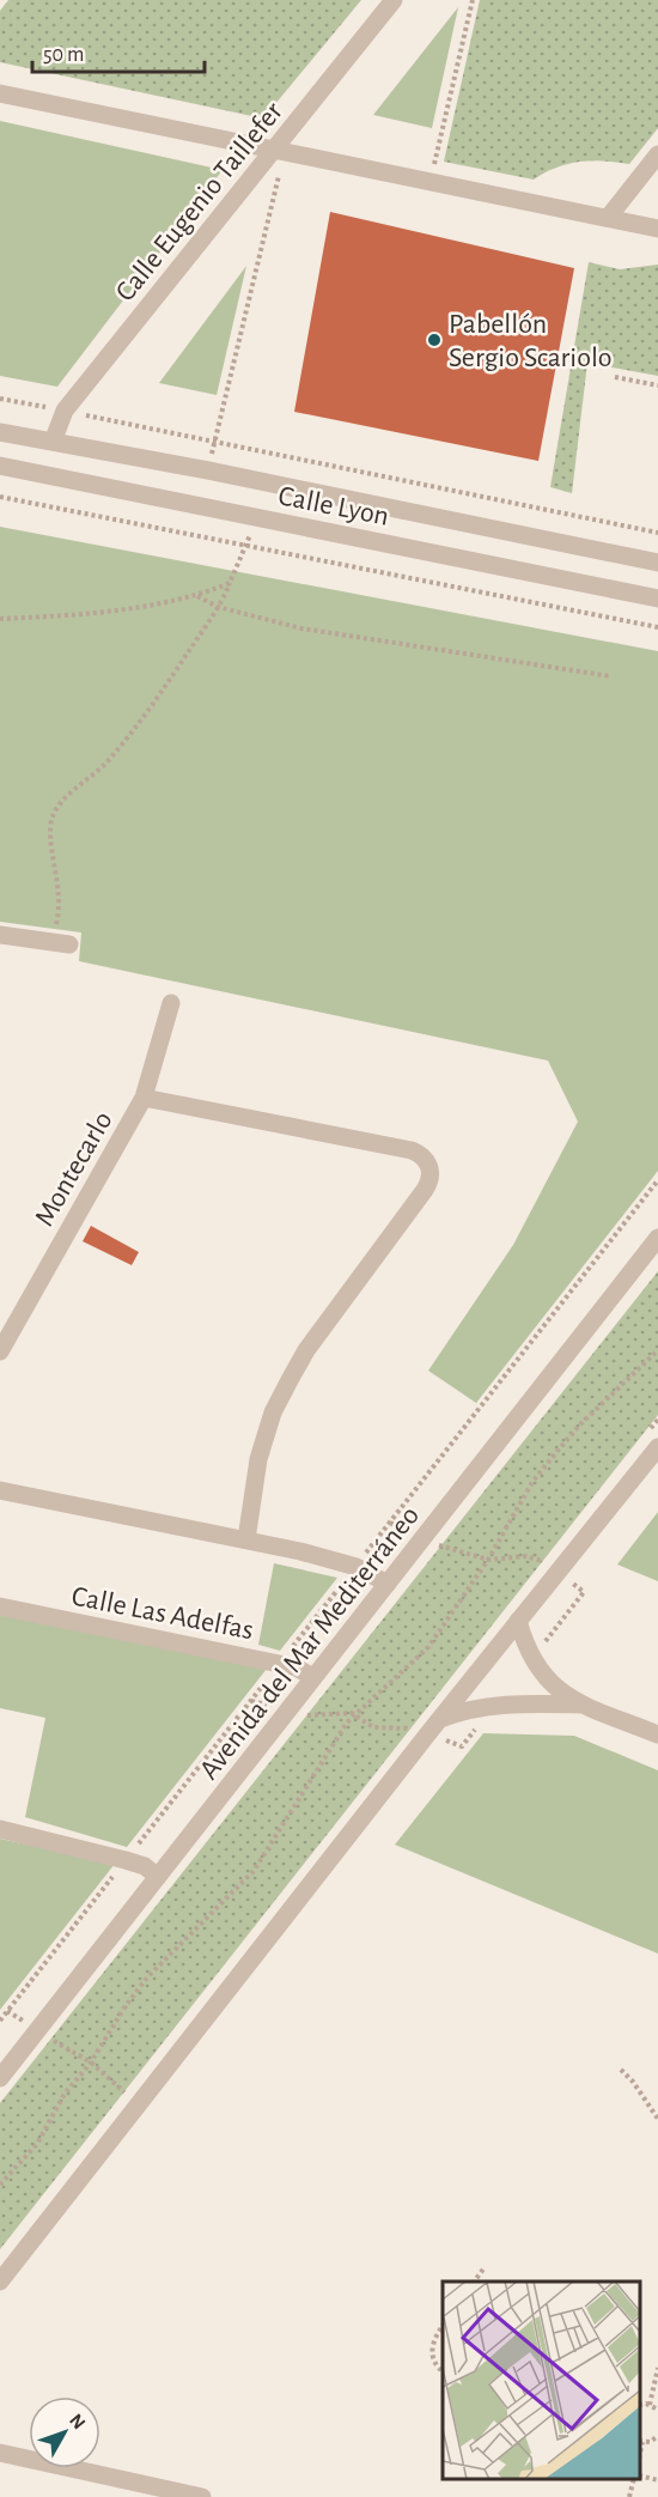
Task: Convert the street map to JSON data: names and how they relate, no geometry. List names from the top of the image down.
{
  "streets": {
    "street": [
      "Calle Eugenio Taillefer",
      "Calle Lyon",
      "Montecarlo",
      "Calle Las Adelfas",
      "Avenida del Mar Mediterráneo"
    ]
  },
  "crossings": [
    ["Calle Eugenio Taillefer", "Calle Lyon"],
    ["Calle Las Adelfas", "Avenida del Mar Mediterráneo"]
  ],
  "places": ["Pabellón Sergio Scariolo"],
  "scale_bar": "50 m",
  "north": "top right"
}
